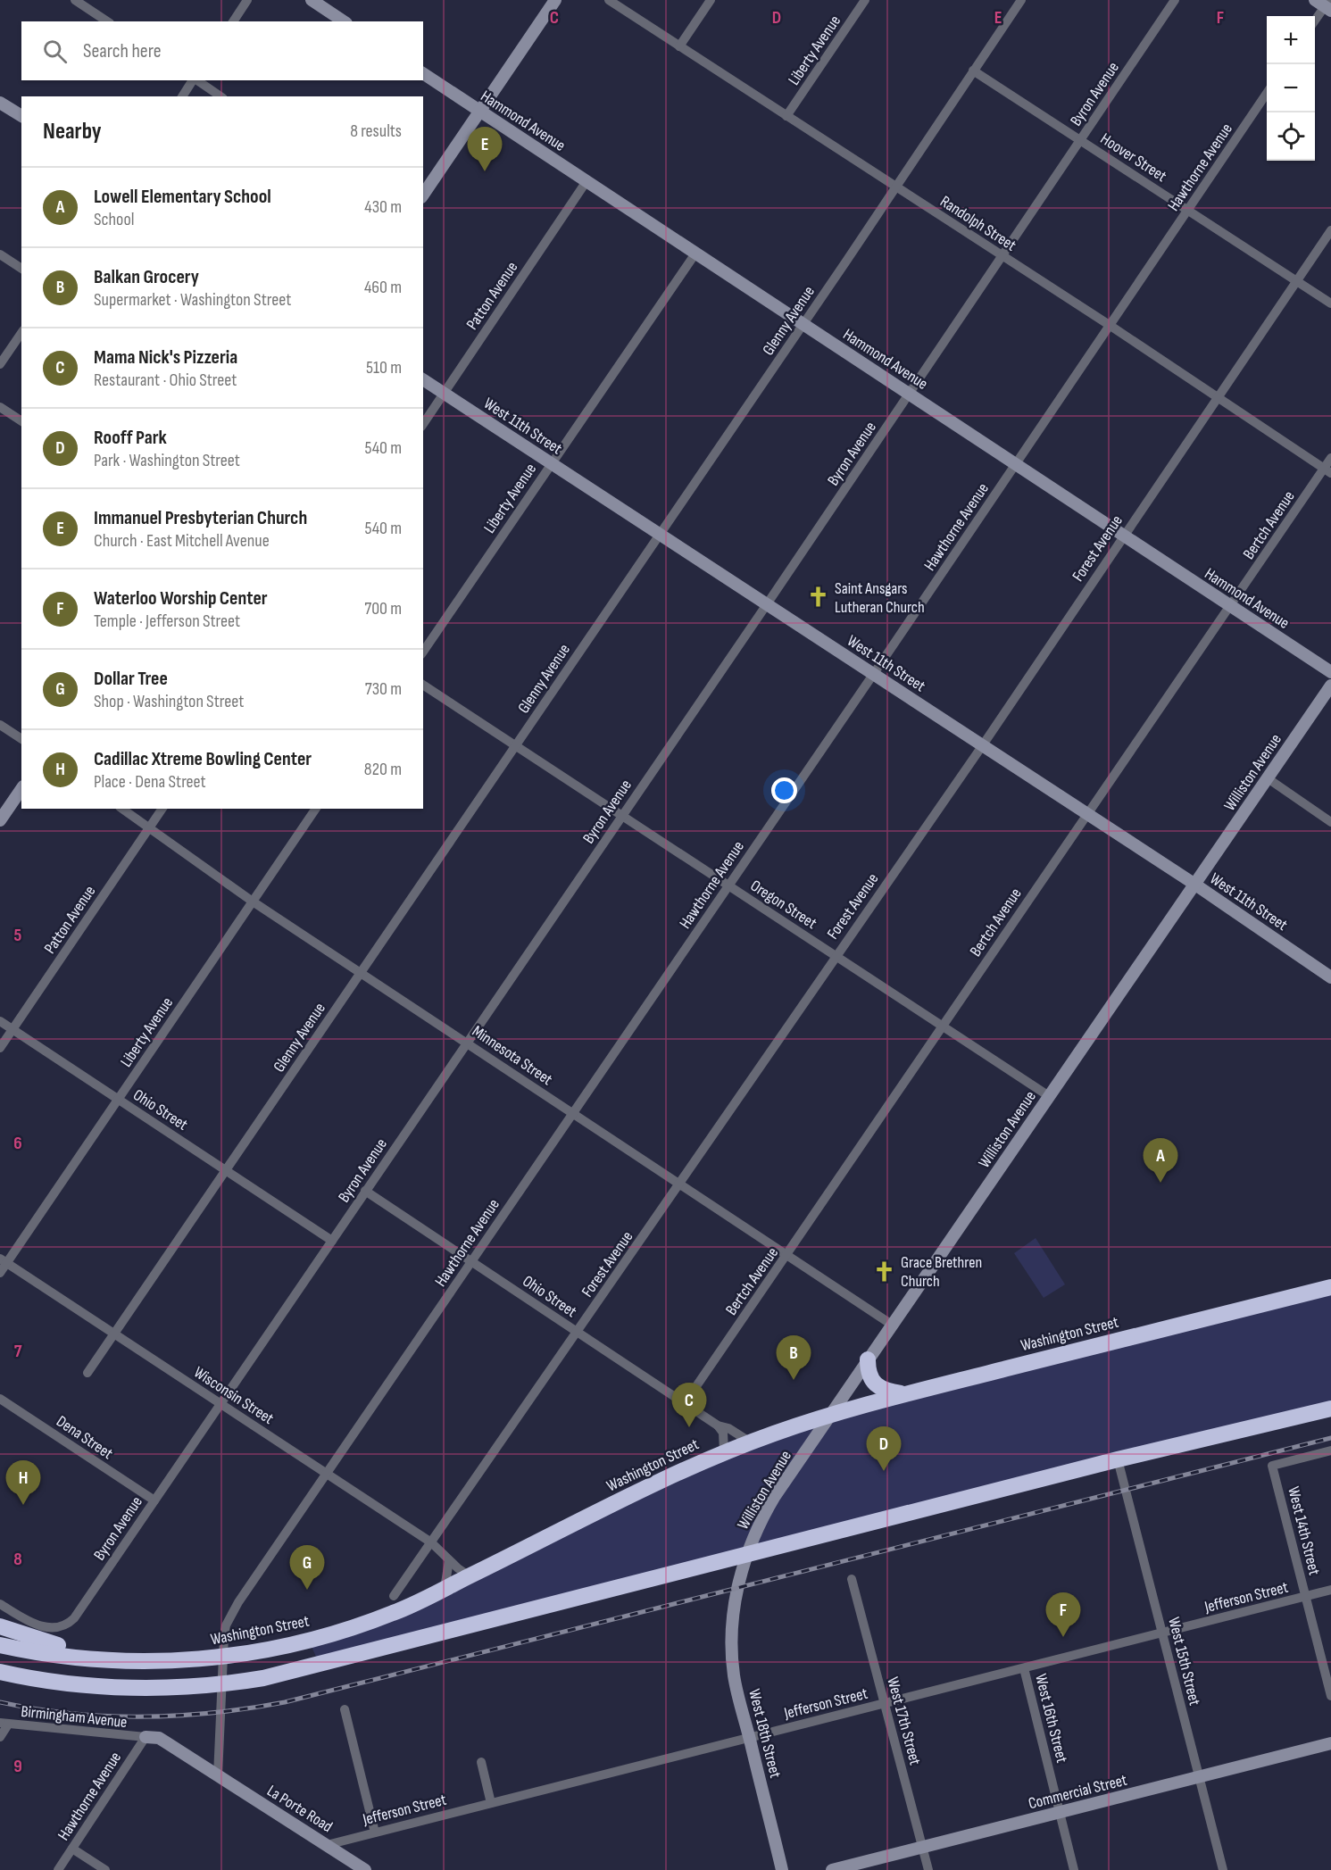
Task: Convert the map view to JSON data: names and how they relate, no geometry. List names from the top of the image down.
{
  "streets": {
    "highway": ["Washington Street"],
    "main road": [
      "Hammond Avenue",
      "West 11th Street",
      "Williston Avenue",
      "West 18th Street",
      "Commercial Street",
      "La Porte Road"
    ],
    "street": [
      "Liberty Avenue",
      "Byron Avenue",
      "Hoover Street",
      "Hawthorne Avenue",
      "Randolph Street",
      "Patton Avenue",
      "Glenny Avenue",
      "Bertch Avenue",
      "Forest Avenue",
      "Oregon Street",
      "Minnesota Street",
      "Ohio Street",
      "Wisconsin Street",
      "Dena Street",
      "West 14th Street",
      "Jefferson Street",
      "West 15th Street",
      "Birmingham Avenue",
      "West 16th Street",
      "West 17th Street"
    ]
  },
  "crossings": [
    ["Liberty Avenue", "Hammond Avenue"],
    ["Liberty Avenue", "Randolph Street"],
    ["Liberty Avenue", "West 11th Street"],
    ["Liberty Avenue", "Minnesota Street"],
    ["Liberty Avenue", "Ohio Street"],
    ["Liberty Avenue", "Wisconsin Street"],
    ["Byron Avenue", "Hammond Avenue"],
    ["Byron Avenue", "Hoover Street"],
    ["Byron Avenue", "Randolph Street"],
    ["Byron Avenue", "West 11th Street"],
    ["Byron Avenue", "Oregon Street"],
    ["Byron Avenue", "Minnesota Street"],
    ["Byron Avenue", "Ohio Street"],
    ["Byron Avenue", "Wisconsin Street"],
    ["Byron Avenue", "Dena Street"],
    ["Hammond Avenue", "Hawthorne Avenue"],
    ["Hammond Avenue", "Patton Avenue"],
    ["Hammond Avenue", "Glenny Avenue"],
    ["Hammond Avenue", "Bertch Avenue"],
    ["Hammond Avenue", "Forest Avenue"],
    ["Hoover Street", "Hawthorne Avenue"],
    ["Hoover Street", "Glenny Avenue"],
    ["Hoover Street", "Forest Avenue"],
    ["Hawthorne Avenue", "Randolph Street"],
    ["Hawthorne Avenue", "West 11th Street"],
    ["Hawthorne Avenue", "Oregon Street"],
    ["Hawthorne Avenue", "Minnesota Street"],
    ["Hawthorne Avenue", "Ohio Street"],
    ["Hawthorne Avenue", "Washington Street"],
    ["Hawthorne Avenue", "Wisconsin Street"],
    ["Hawthorne Avenue", "Birmingham Avenue"],
    ["Hawthorne Avenue", "La Porte Road"],
    ["Randolph Street", "Glenny Avenue"],
    ["Randolph Street", "Bertch Avenue"],
    ["Randolph Street", "Forest Avenue"],
    ["Patton Avenue", "West 11th Street"],
    ["Patton Avenue", "Minnesota Street"],
    ["Patton Avenue", "Ohio Street"],
    ["Glenny Avenue", "West 11th Street"],
    ["Glenny Avenue", "Oregon Street"],
    ["Glenny Avenue", "Minnesota Street"],
    ["Glenny Avenue", "Ohio Street"],
    ["Glenny Avenue", "Wisconsin Street"],
    ["West 11th Street", "Bertch Avenue"],
    ["West 11th Street", "Forest Avenue"],
    ["West 11th Street", "Williston Avenue"],
    ["Bertch Avenue", "Oregon Street"],
    ["Bertch Avenue", "Minnesota Street"],
    ["Bertch Avenue", "Ohio Street"],
    ["Forest Avenue", "Oregon Street"],
    ["Forest Avenue", "Minnesota Street"],
    ["Forest Avenue", "Ohio Street"],
    ["Forest Avenue", "Wisconsin Street"],
    ["Williston Avenue", "Oregon Street"],
    ["Williston Avenue", "Minnesota Street"],
    ["Williston Avenue", "Washington Street"],
    ["Williston Avenue", "West 18th Street"],
    ["Ohio Street", "Washington Street"],
    ["Washington Street", "Wisconsin Street"],
    ["West 14th Street", "Jefferson Street"],
    ["Jefferson Street", "West 15th Street"],
    ["Jefferson Street", "West 16th Street"],
    ["Jefferson Street", "West 17th Street"],
    ["Jefferson Street", "West 18th Street"],
    ["Jefferson Street", "La Porte Road"],
    ["West 15th Street", "Commercial Street"],
    ["Birmingham Avenue", "La Porte Road"],
    ["West 16th Street", "Commercial Street"],
    ["West 17th Street", "Commercial Street"]
  ],
  "places": {
    "church": ["Saint Ansgars Lutheran Church", "Grace Brethren Church"]
  },
  "page": {
    "map_buttons": ["+", "−"],
    "search": "Search here",
    "heading": ["Nearby", "8 results"],
    "pins": [
      "E",
      "A",
      "B",
      "C",
      "D",
      "H",
      "G",
      "F"
    ],
    "list": [
      {
        "mark": "A",
        "name": "Lowell Elementary School",
        "note": "School",
        "value": "430 m"
      },
      {
        "mark": "B",
        "name": "Balkan Grocery",
        "note": "Supermarket · Washington Street",
        "value": "460 m"
      },
      {
        "mark": "C",
        "name": "Mama Nick's Pizzeria",
        "note": "Restaurant · Ohio Street",
        "value": "510 m"
      },
      {
        "mark": "D",
        "name": "Rooff Park",
        "note": "Park · Washington Street",
        "value": "540 m"
      },
      {
        "mark": "E",
        "name": "Immanuel Presbyterian Church",
        "note": "Church · East Mitchell Avenue",
        "value": "540 m"
      },
      {
        "mark": "F",
        "name": "Waterloo Worship Center",
        "note": "Temple · Jefferson Street",
        "value": "700 m"
      },
      {
        "mark": "G",
        "name": "Dollar Tree",
        "note": "Shop · Washington Street",
        "value": "730 m"
      },
      {
        "mark": "H",
        "name": "Cadillac Xtreme Bowling Center",
        "note": "Place · Dena Street",
        "value": "820 m"
      }
    ]
  },
  "grid": {
    "columns": [
      "C",
      "D",
      "E",
      "F"
    ],
    "rows": [
      "5",
      "6",
      "7",
      "8",
      "9"
    ]
  }
}
